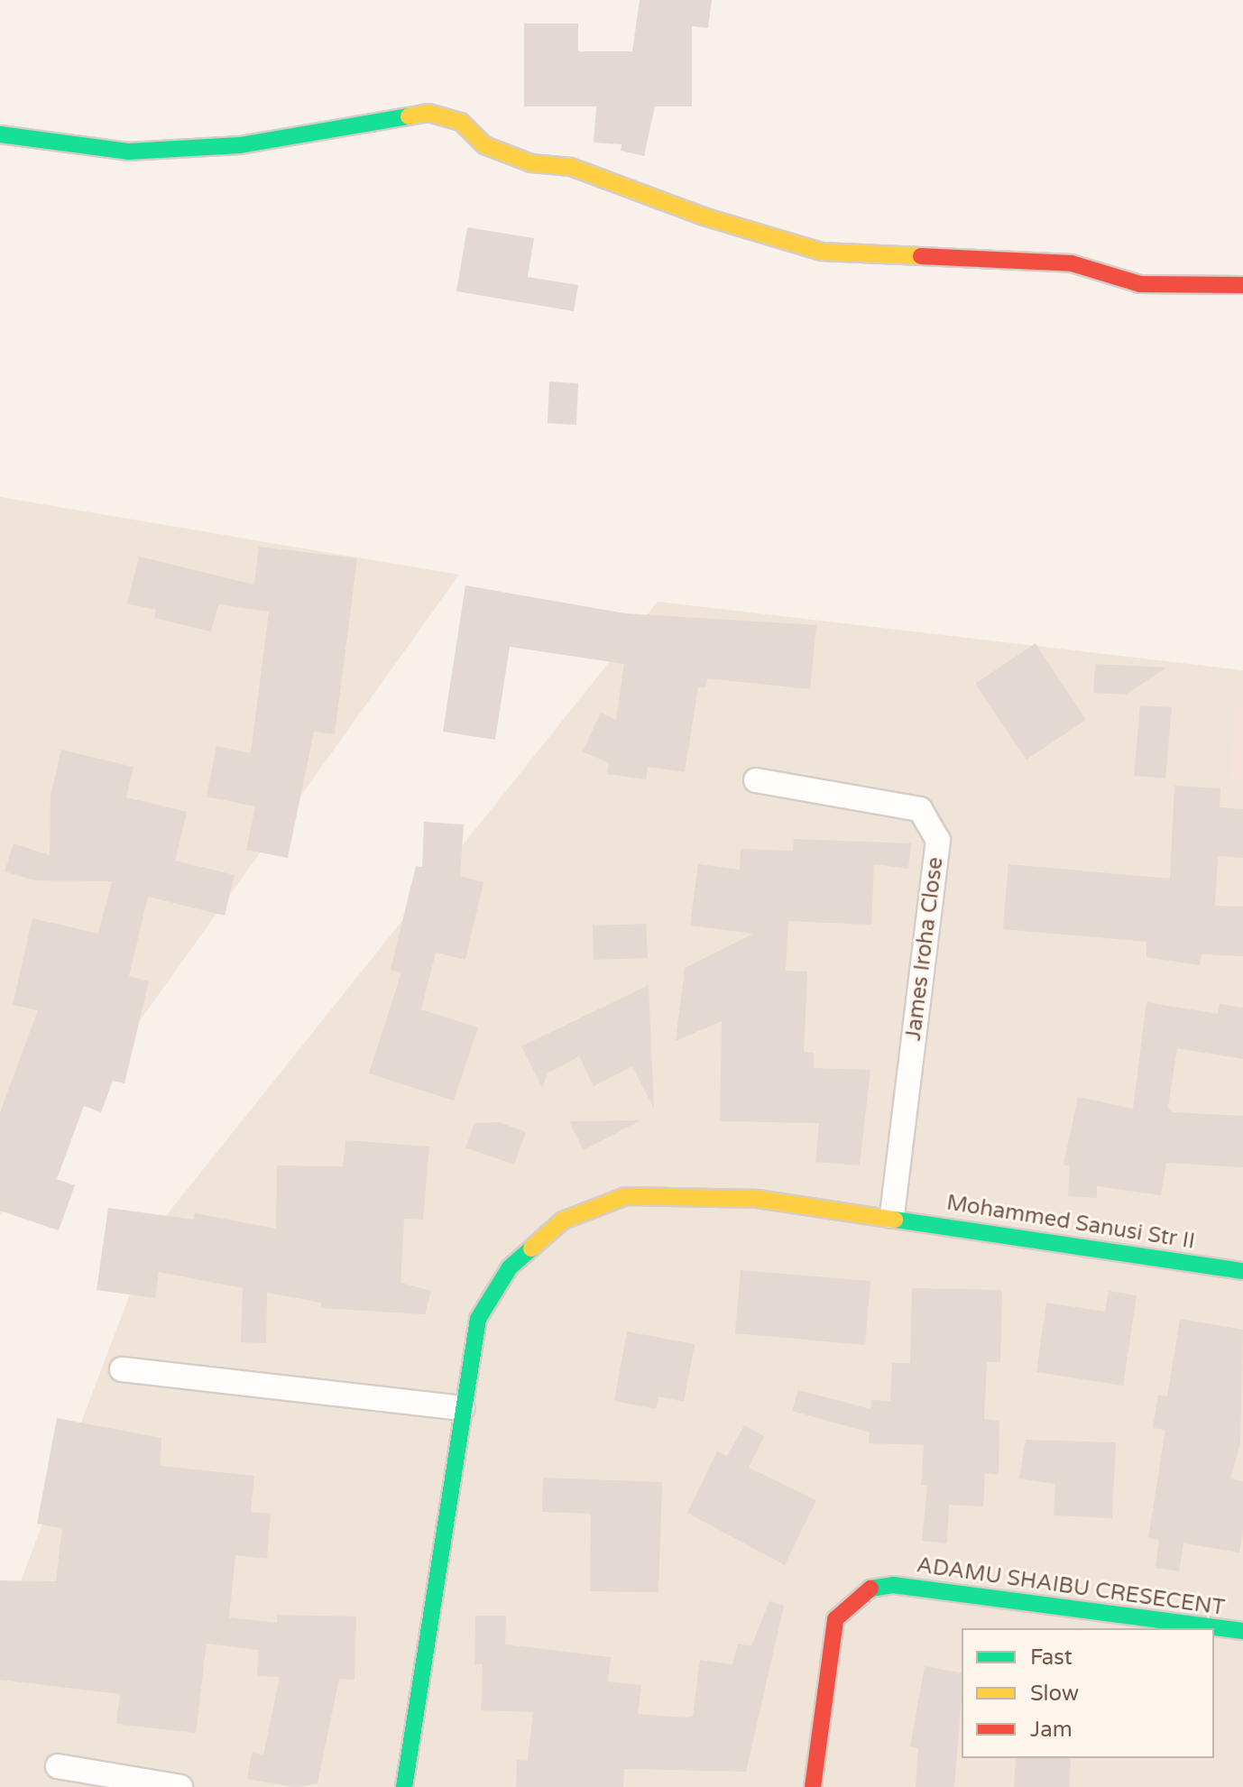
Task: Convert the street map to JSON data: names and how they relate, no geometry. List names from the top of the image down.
{
  "streets": {
    "street": ["James Iroha Close", "Mohammed Sanusi Str II", "ADAMU SHAIBU CRESECENT"]
  },
  "crossings": [
    ["James Iroha Close", "Mohammed Sanusi Str II"]
  ],
  "legend": ["Fast", "Slow", "Jam"]
}
